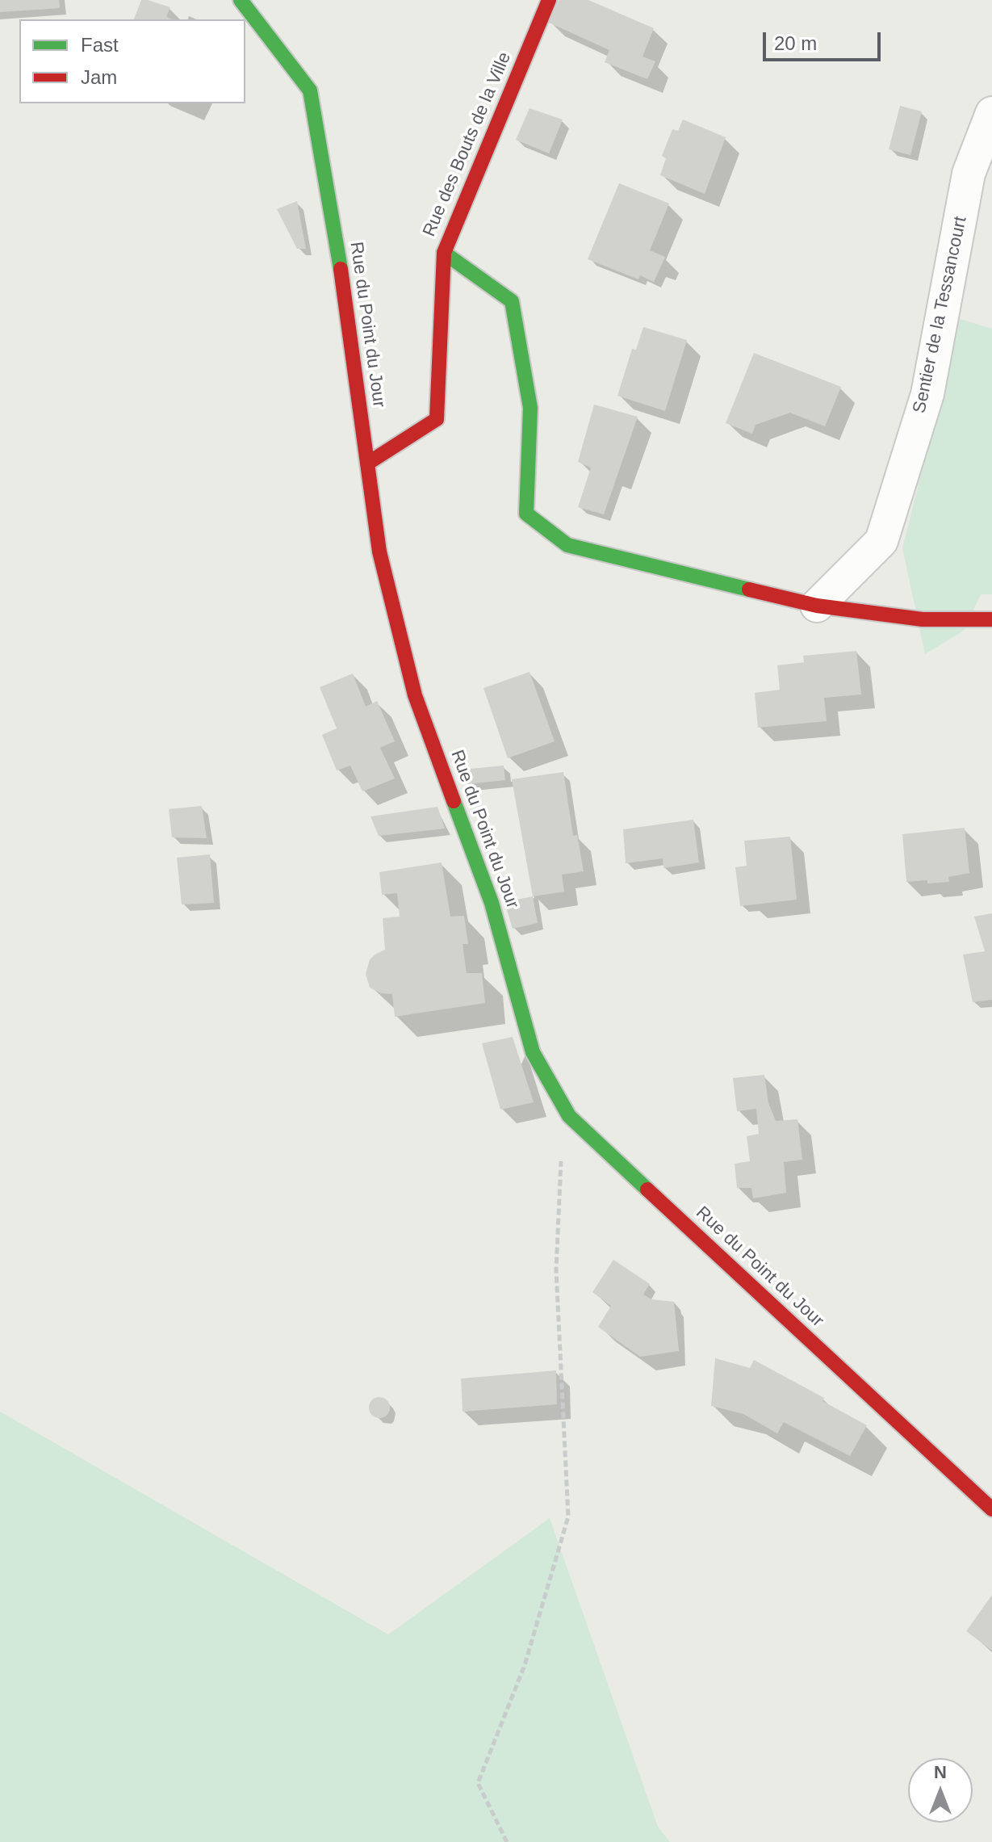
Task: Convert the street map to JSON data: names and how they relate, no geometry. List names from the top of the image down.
{
  "streets": {
    "street": ["Rue des Bouts de la Ville", "Sentier de la Tessancourt", "Rue du Point du Jour"]
  },
  "crossings": [
    ["Rue des Bouts de la Ville", "Rue du Point du Jour"]
  ],
  "legend": ["Fast", "Jam"],
  "scale_bar": "20 m",
  "north": "top"
}
